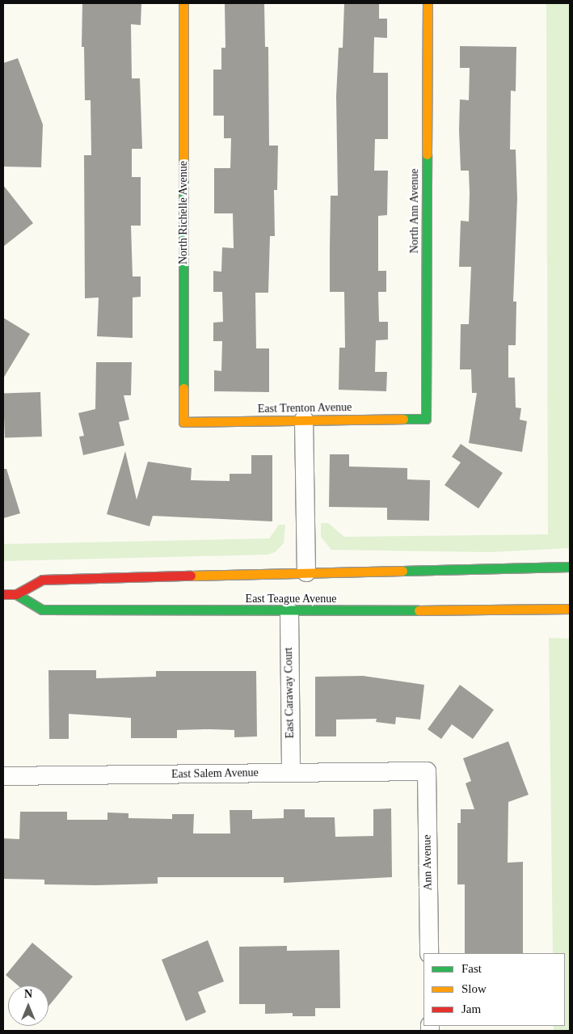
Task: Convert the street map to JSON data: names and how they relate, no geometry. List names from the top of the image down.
{
  "streets": {
    "street": [
      "North Ann Avenue",
      "North Richelle Avenue",
      "East Trenton Avenue",
      "East Teague Avenue",
      "East Caraway Court",
      "East Salem Avenue",
      "Ann Avenue"
    ]
  },
  "crossings": [
    ["North Ann Avenue", "East Trenton Avenue"],
    ["North Richelle Avenue", "East Trenton Avenue"],
    ["East Teague Avenue", "East Caraway Court"],
    ["East Caraway Court", "East Salem Avenue"],
    ["East Salem Avenue", "Ann Avenue"]
  ],
  "legend": ["Fast", "Slow", "Jam"],
  "north": "top"
}
